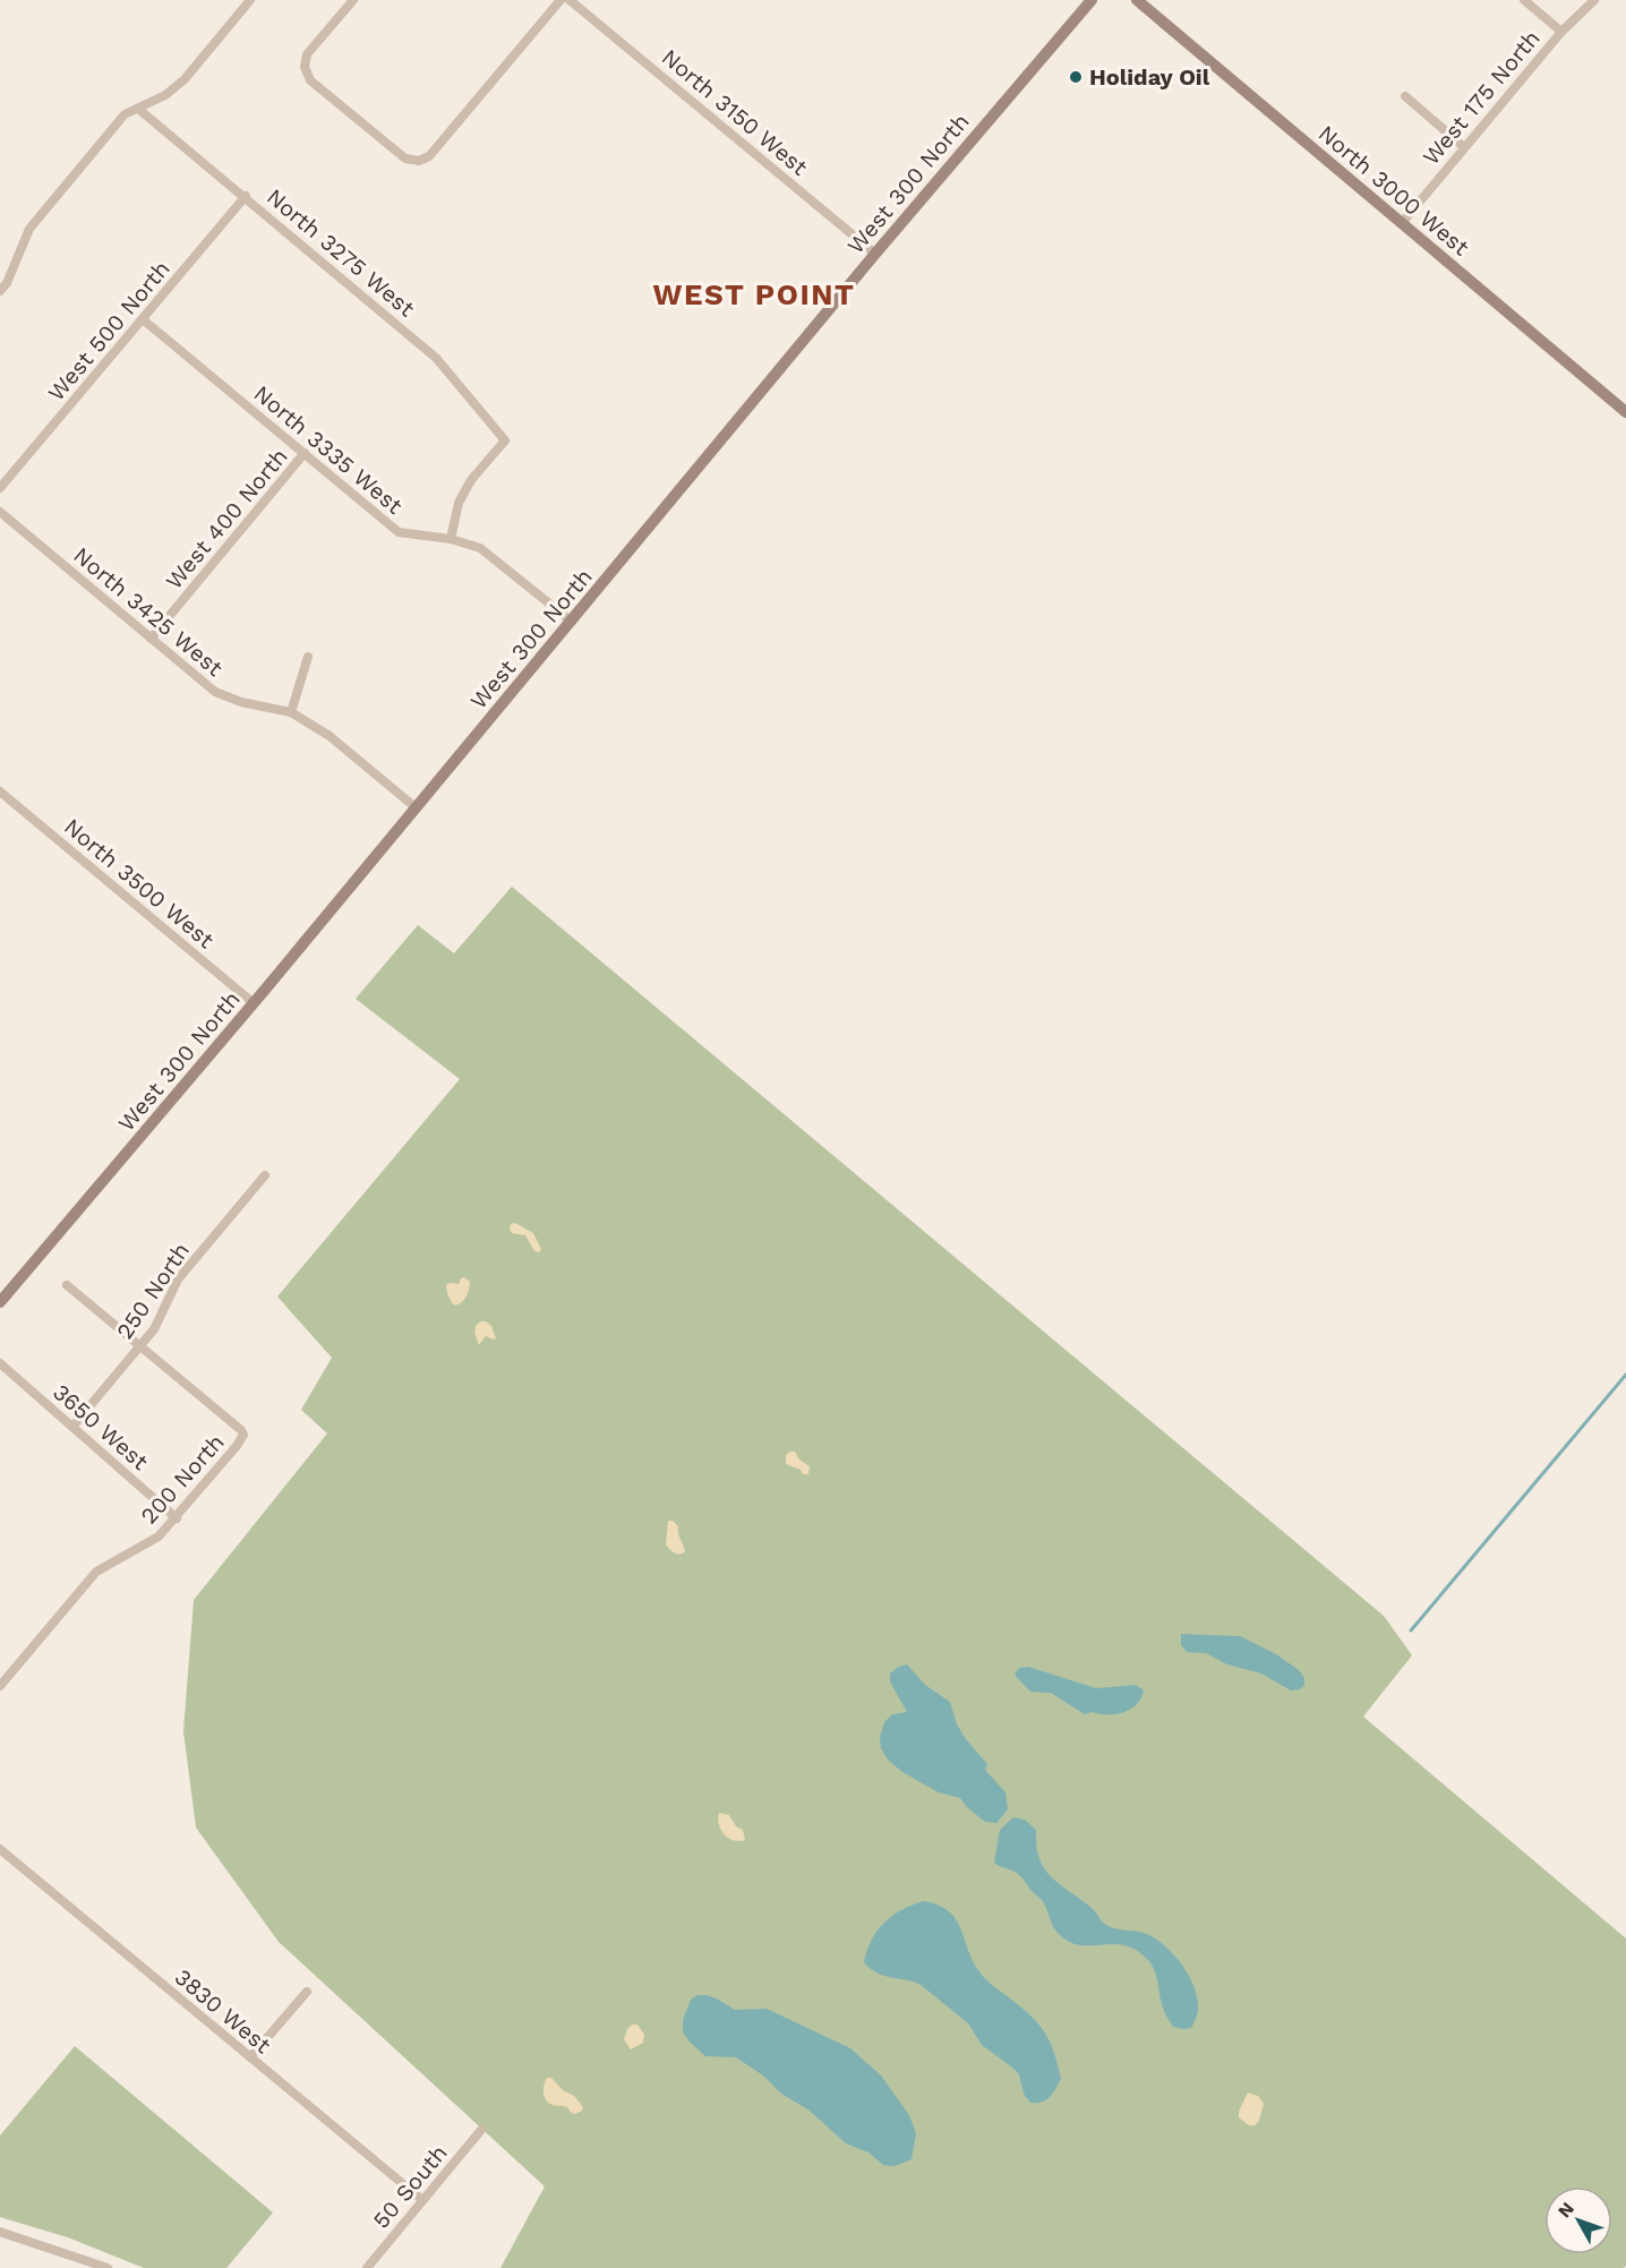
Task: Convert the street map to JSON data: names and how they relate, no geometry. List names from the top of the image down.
{
  "streets": {
    "main road": ["West 300 North", "North 3000 West"],
    "street": [
      "West 175 North",
      "North 3150 West",
      "North 3275 West",
      "West 500 North",
      "North 3335 West",
      "West 400 North",
      "North 3425 West",
      "North 3500 West",
      "250 North",
      "3650 West",
      "200 North",
      "3830 West",
      "50 South"
    ]
  },
  "crossings": [
    ["West 175 North", "North 3000 West"],
    ["North 3150 West", "West 300 North"],
    ["West 300 North", "North 3335 West"],
    ["West 300 North", "North 3425 West"],
    ["West 300 North", "North 3500 West"],
    ["North 3275 West", "West 500 North"],
    ["North 3275 West", "North 3335 West"],
    ["West 500 North", "North 3335 West"],
    ["North 3335 West", "West 400 North"],
    ["West 400 North", "North 3425 West"],
    ["250 North", "3650 West"],
    ["250 North", "200 North"],
    ["3650 West", "200 North"],
    ["3830 West", "50 South"]
  ],
  "districts": ["WEST POINT"],
  "places": ["Holiday Oil"],
  "north": "top left"
}
